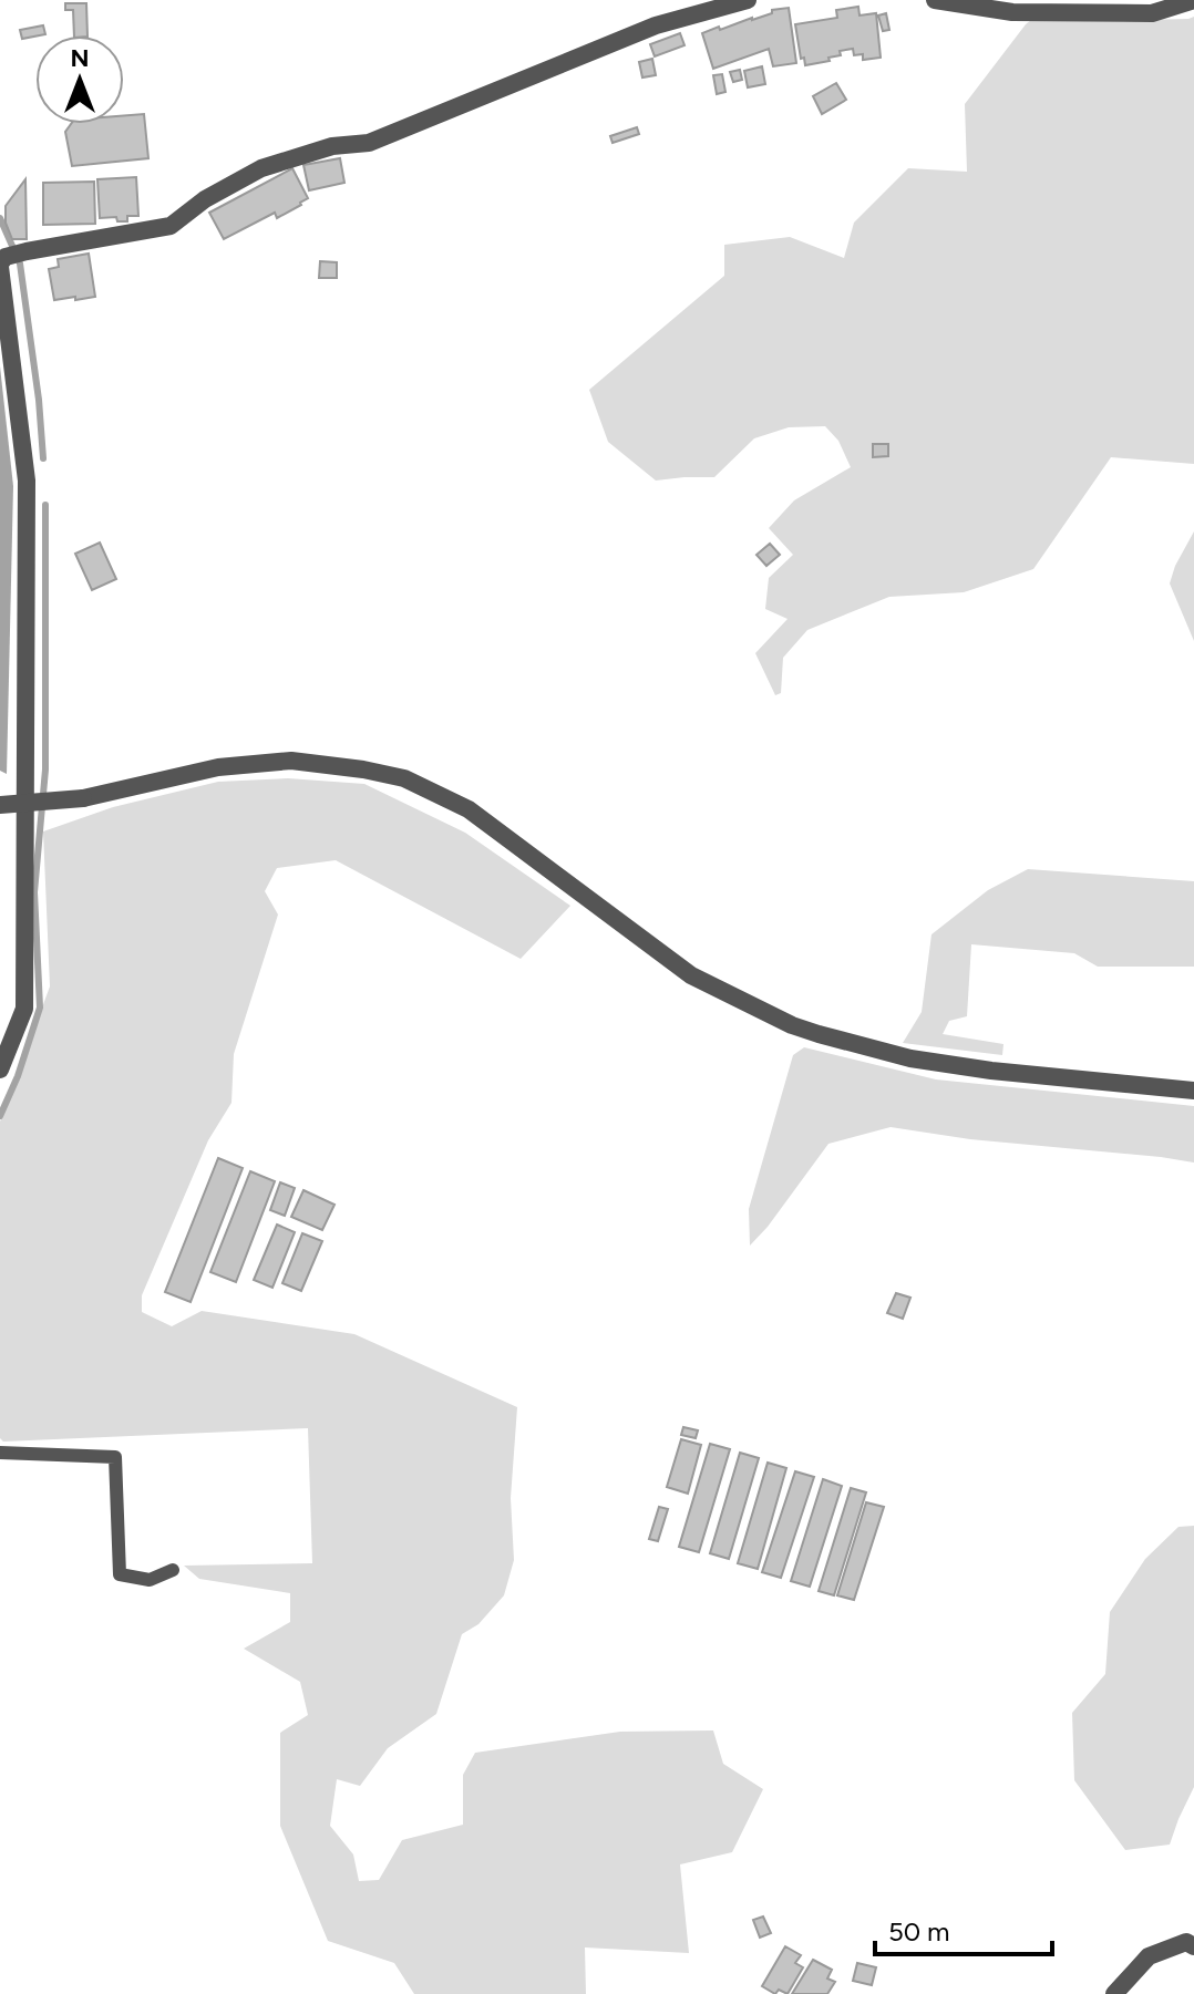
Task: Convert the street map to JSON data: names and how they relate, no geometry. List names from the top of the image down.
{
  "scale_bar": "50 m",
  "north": "top"
}
